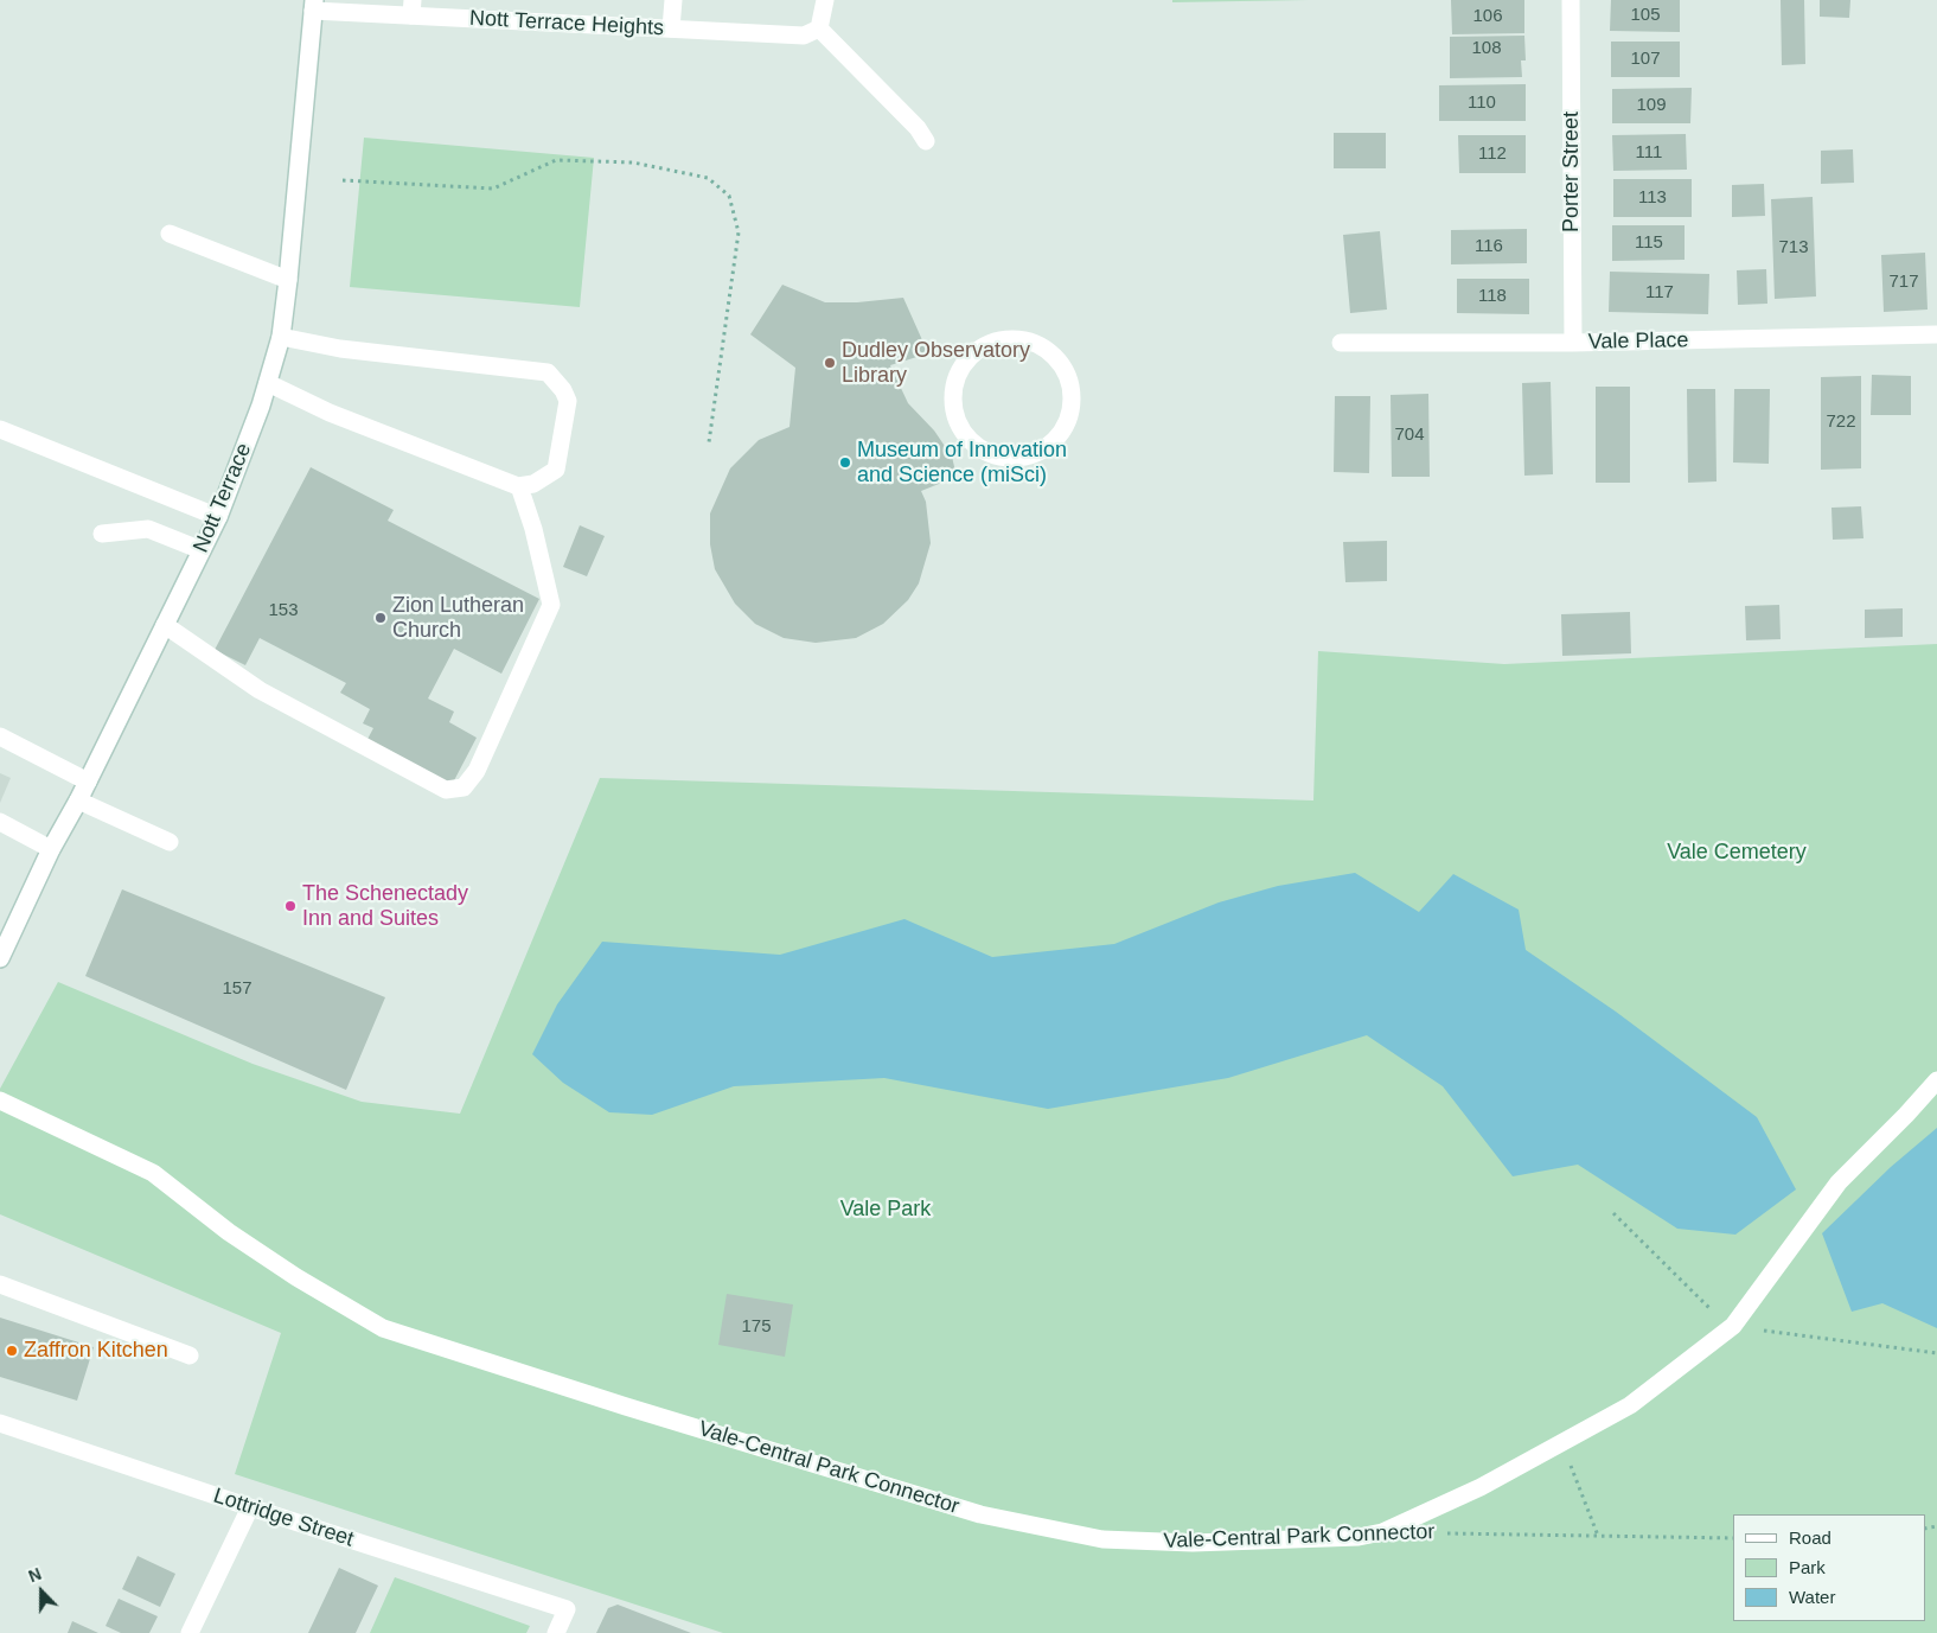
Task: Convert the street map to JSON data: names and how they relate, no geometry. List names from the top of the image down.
{
  "streets": {
    "street": [
      "Nott Terrace Heights",
      "Porter Street",
      "Vale Place",
      "Nott Terrace",
      "Vale-Central Park Connector",
      "Lottridge Street"
    ]
  },
  "crossings": [
    ["Nott Terrace Heights", "Nott Terrace"],
    ["Porter Street", "Vale Place"]
  ],
  "parks": ["Vale Cemetery", "Vale Park"],
  "places": [
    "Dudley Observatory Library",
    "Museum of Innovation and Science (miSci)",
    "Zion Lutheran Church",
    "The Schenectady Inn and Suites",
    "Zaffron Kitchen"
  ],
  "house_numbers": [
    "105",
    "106",
    "108",
    "107",
    "110",
    "109",
    "111",
    "112",
    "113",
    "115",
    "116",
    "713",
    "717",
    "117",
    "118",
    "722",
    "704",
    "153",
    "157",
    "175"
  ],
  "legend": ["Road", "Park", "Water"],
  "north": "top"
}
